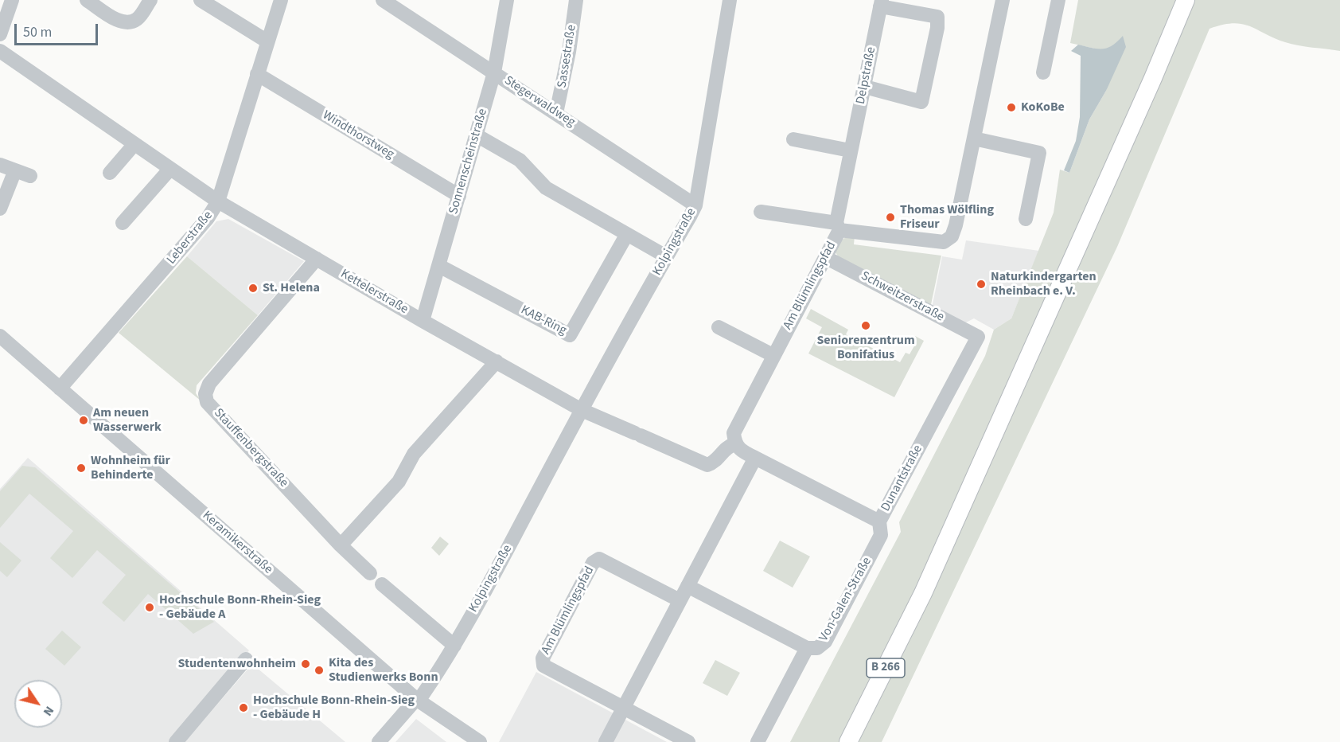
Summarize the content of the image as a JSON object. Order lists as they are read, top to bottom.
{
  "streets": {
    "main road": ["B 266"],
    "street": [
      "Sassestraße",
      "Delpstraße",
      "Stegerwaldweg",
      "Windthorstweg",
      "Sonnenscheinstraße",
      "Leberstraße",
      "Kolpingstraße",
      "Am Blümlingspfad",
      "Kettelerstraße",
      "Schweitzerstraße",
      "KAB-Ring",
      "Stauffenbergstraße",
      "Dunantstraße",
      "Keramikerstraße",
      "Von-Galen-Straße"
    ]
  },
  "crossings": [
    ["Sassestraße", "Stegerwaldweg"],
    ["Delpstraße", "Am Blümlingspfad"],
    ["Stegerwaldweg", "Sonnenscheinstraße"],
    ["Stegerwaldweg", "Kolpingstraße"],
    ["Windthorstweg", "Sonnenscheinstraße"],
    ["Windthorstweg", "Leberstraße"],
    ["Sonnenscheinstraße", "Kettelerstraße"],
    ["Sonnenscheinstraße", "KAB-Ring"],
    ["Leberstraße", "Kettelerstraße"],
    ["Leberstraße", "Keramikerstraße"],
    ["Kolpingstraße", "Kettelerstraße"],
    ["Kolpingstraße", "Keramikerstraße"],
    ["Am Blümlingspfad", "Schweitzerstraße"],
    ["Kettelerstraße", "Stauffenbergstraße"],
    ["Schweitzerstraße", "Dunantstraße"],
    ["Dunantstraße", "Von-Galen-Straße"]
  ],
  "places": [
    "KoKoBe",
    "Thomas Wölfling Friseur",
    "Naturkindergarten Rheinbach e. V.",
    "St. Helena",
    "Seniorenzentrum Bonifatius",
    "Am neuen Wasserwerk",
    "Wohnheim für Behinderte",
    "Hochschule Bonn-Rhein-Sieg - Gebäude A",
    "Studentenwohnheim",
    "Kita des Studienwerks Bonn",
    "Hochschule Bonn-Rhein-Sieg - Gebäude H"
  ],
  "scale_bar": "50 m",
  "north": "bottom right"
}
